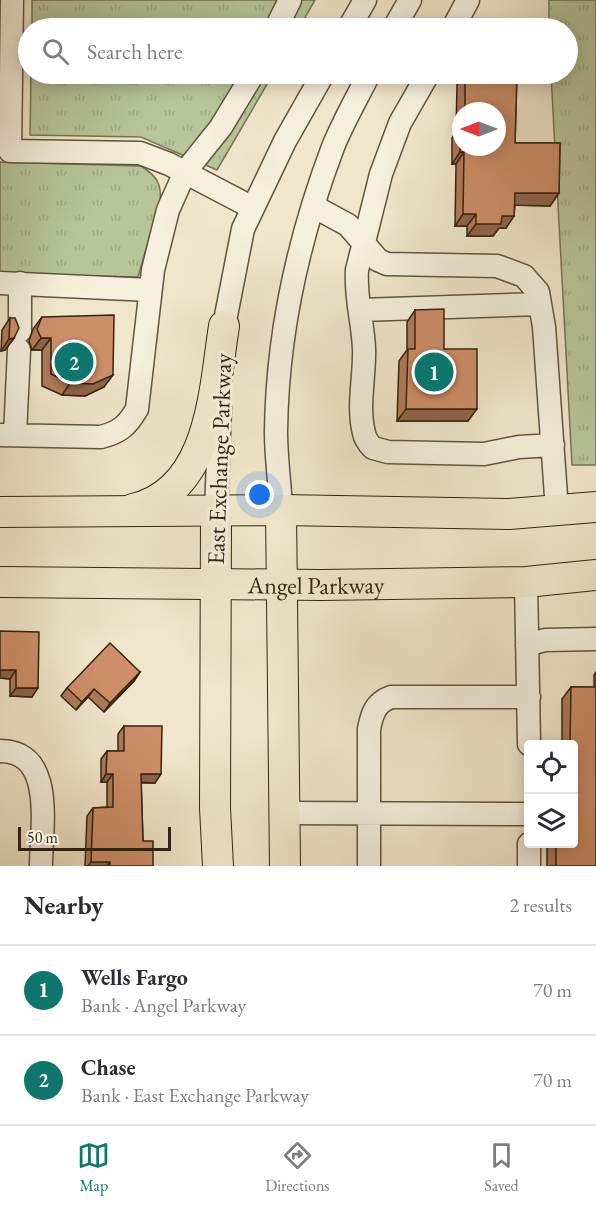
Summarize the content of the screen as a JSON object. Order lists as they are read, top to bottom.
{
  "streets": {
    "main road": ["East Exchange Parkway", "Angel Parkway"]
  },
  "crossings": [
    ["East Exchange Parkway", "Angel Parkway"]
  ],
  "scale_bar": "50 m",
  "north": "left",
  "page": {
    "search": "Search here",
    "pins": ["2", "1"],
    "scale": "50 m",
    "heading": ["Nearby", "2 results"],
    "list": [
      {
        "mark": "1",
        "name": "Wells Fargo",
        "note": "Bank · Angel Parkway",
        "value": "70 m"
      },
      {
        "mark": "2",
        "name": "Chase",
        "note": "Bank · East Exchange Parkway",
        "value": "70 m"
      }
    ],
    "nav": ["Map", "Directions", "Saved"]
  }
}
